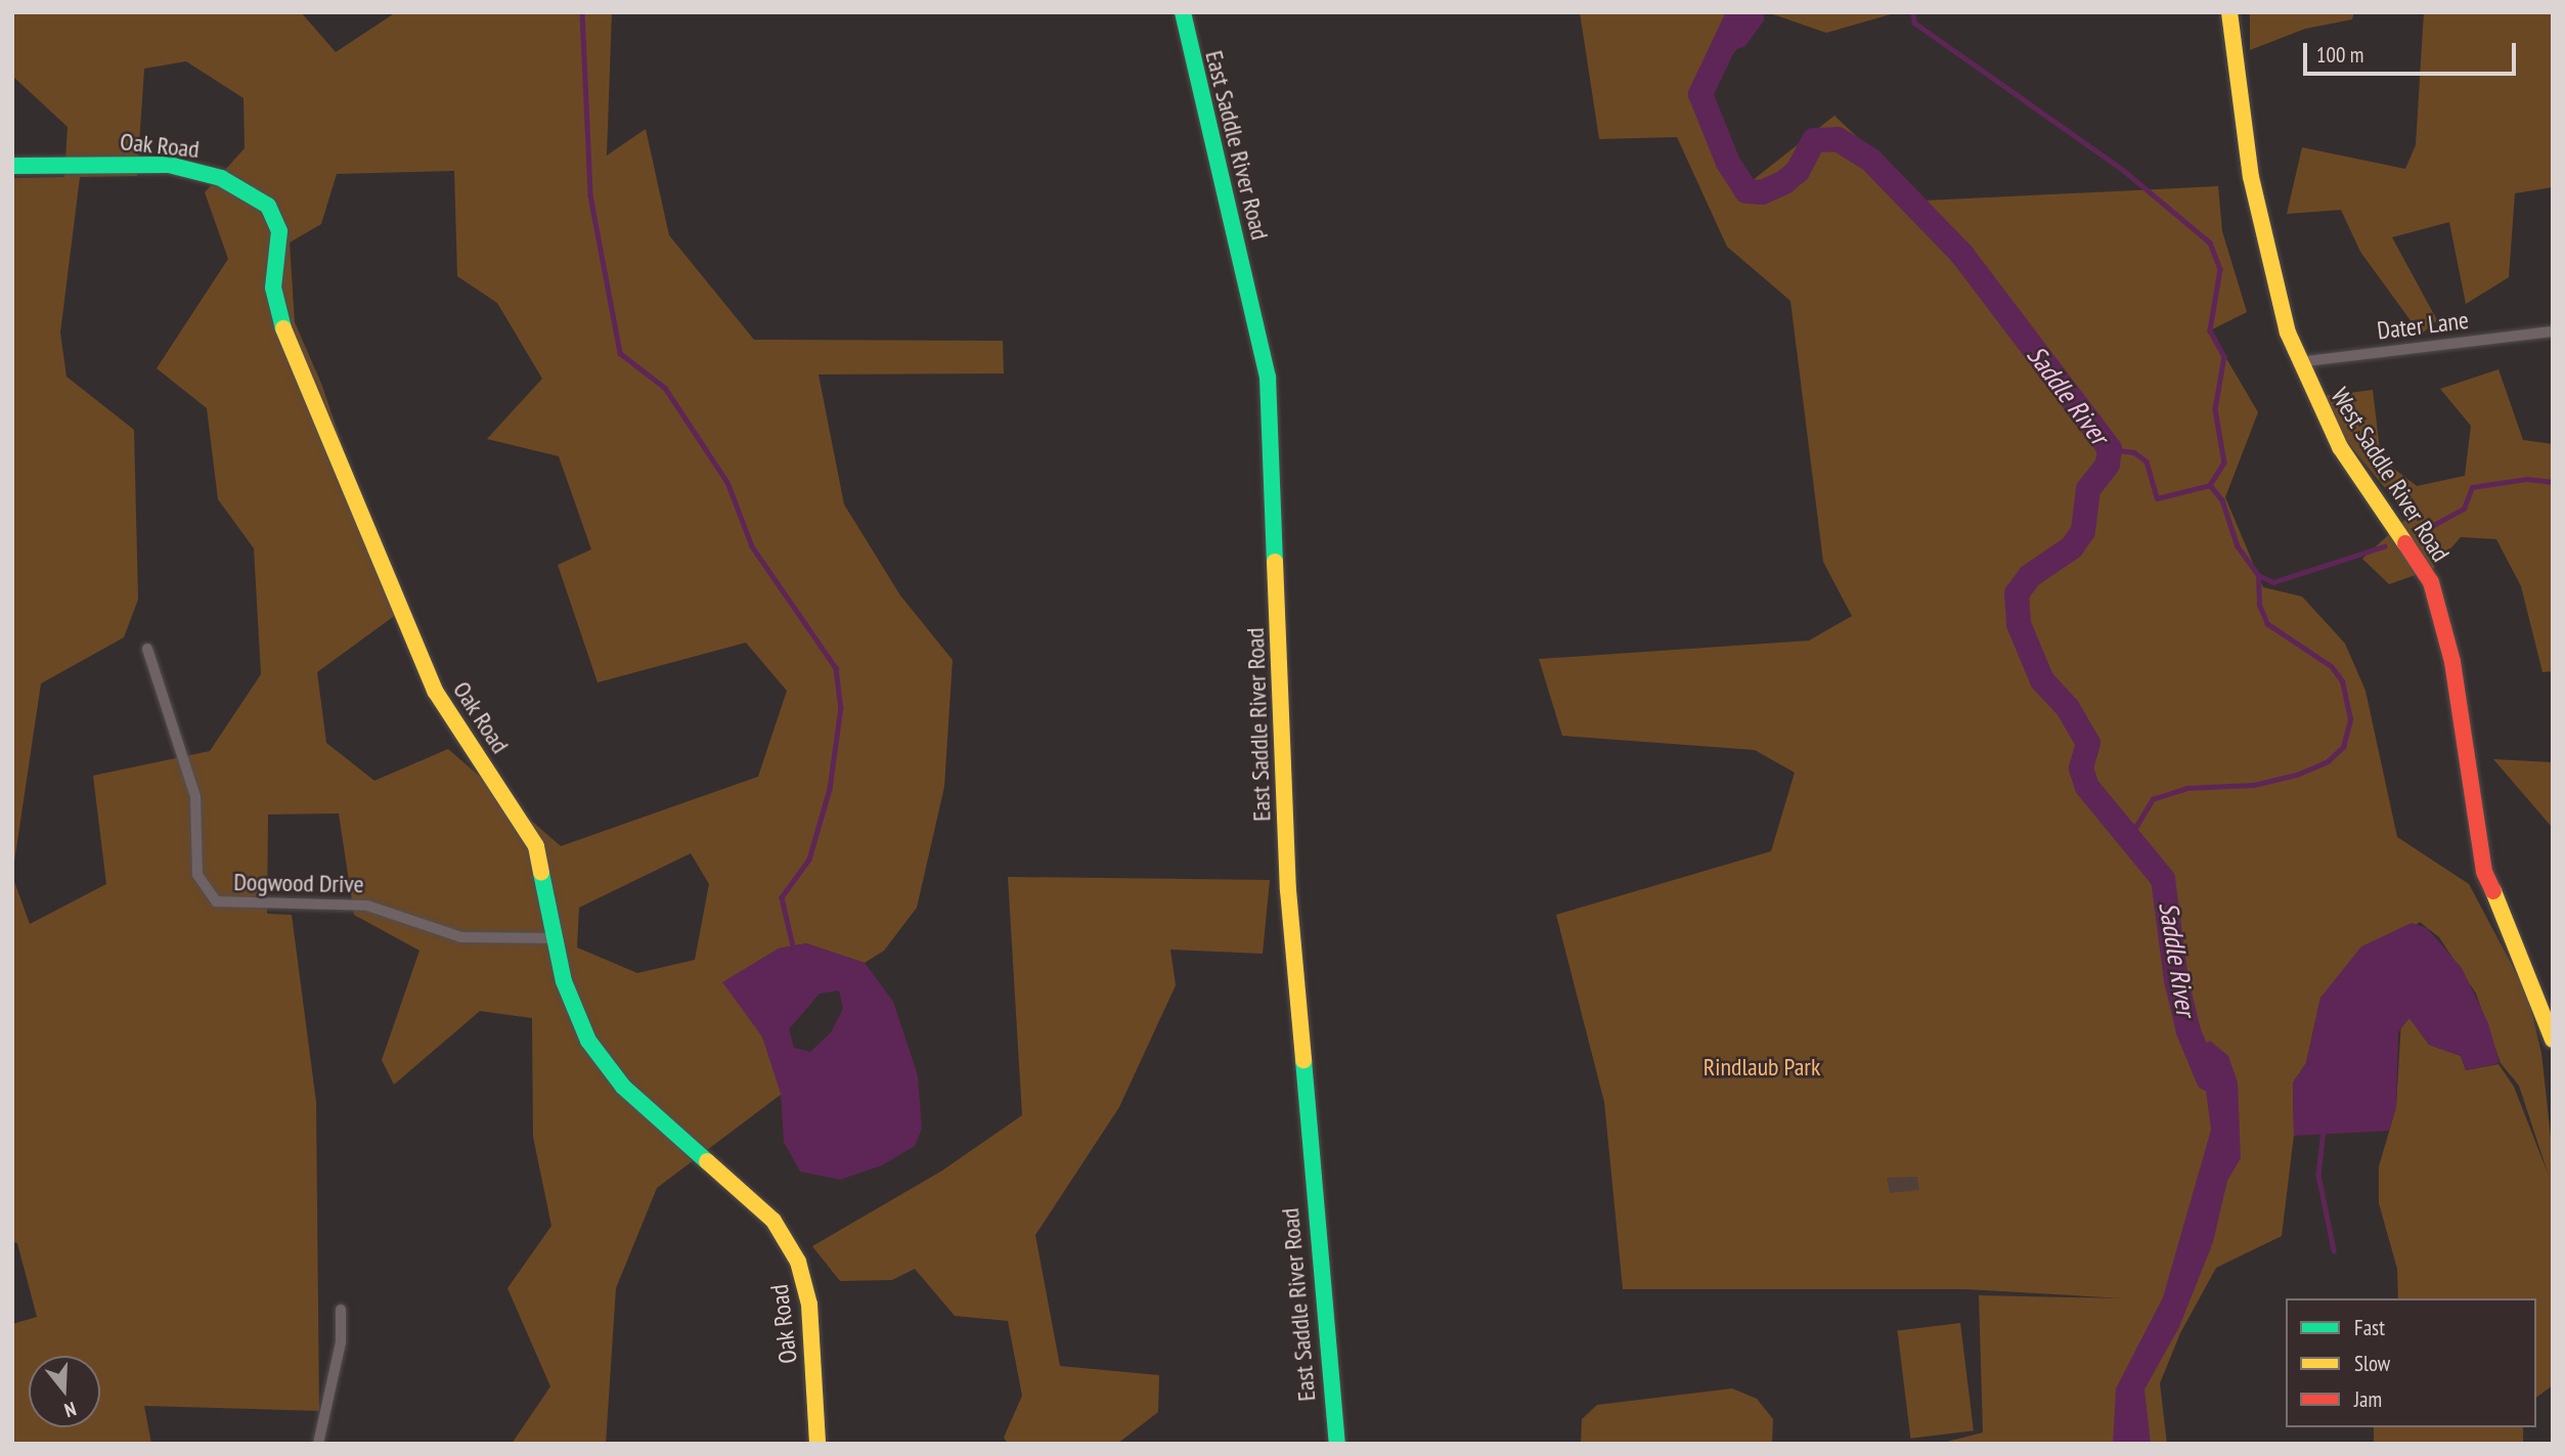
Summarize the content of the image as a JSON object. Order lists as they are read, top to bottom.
{
  "streets": {
    "street": [
      "Oak Road",
      "East Saddle River Road",
      "Dater Lane",
      "West Saddle River Road",
      "Dogwood Drive"
    ]
  },
  "crossings": [
    ["Oak Road", "Dogwood Drive"],
    ["Dater Lane", "West Saddle River Road"]
  ],
  "water": ["Saddle River"],
  "parks": ["Rindlaub Park"],
  "legend": ["Fast", "Slow", "Jam"],
  "scale_bar": "100 m",
  "north": "bottom"
}
